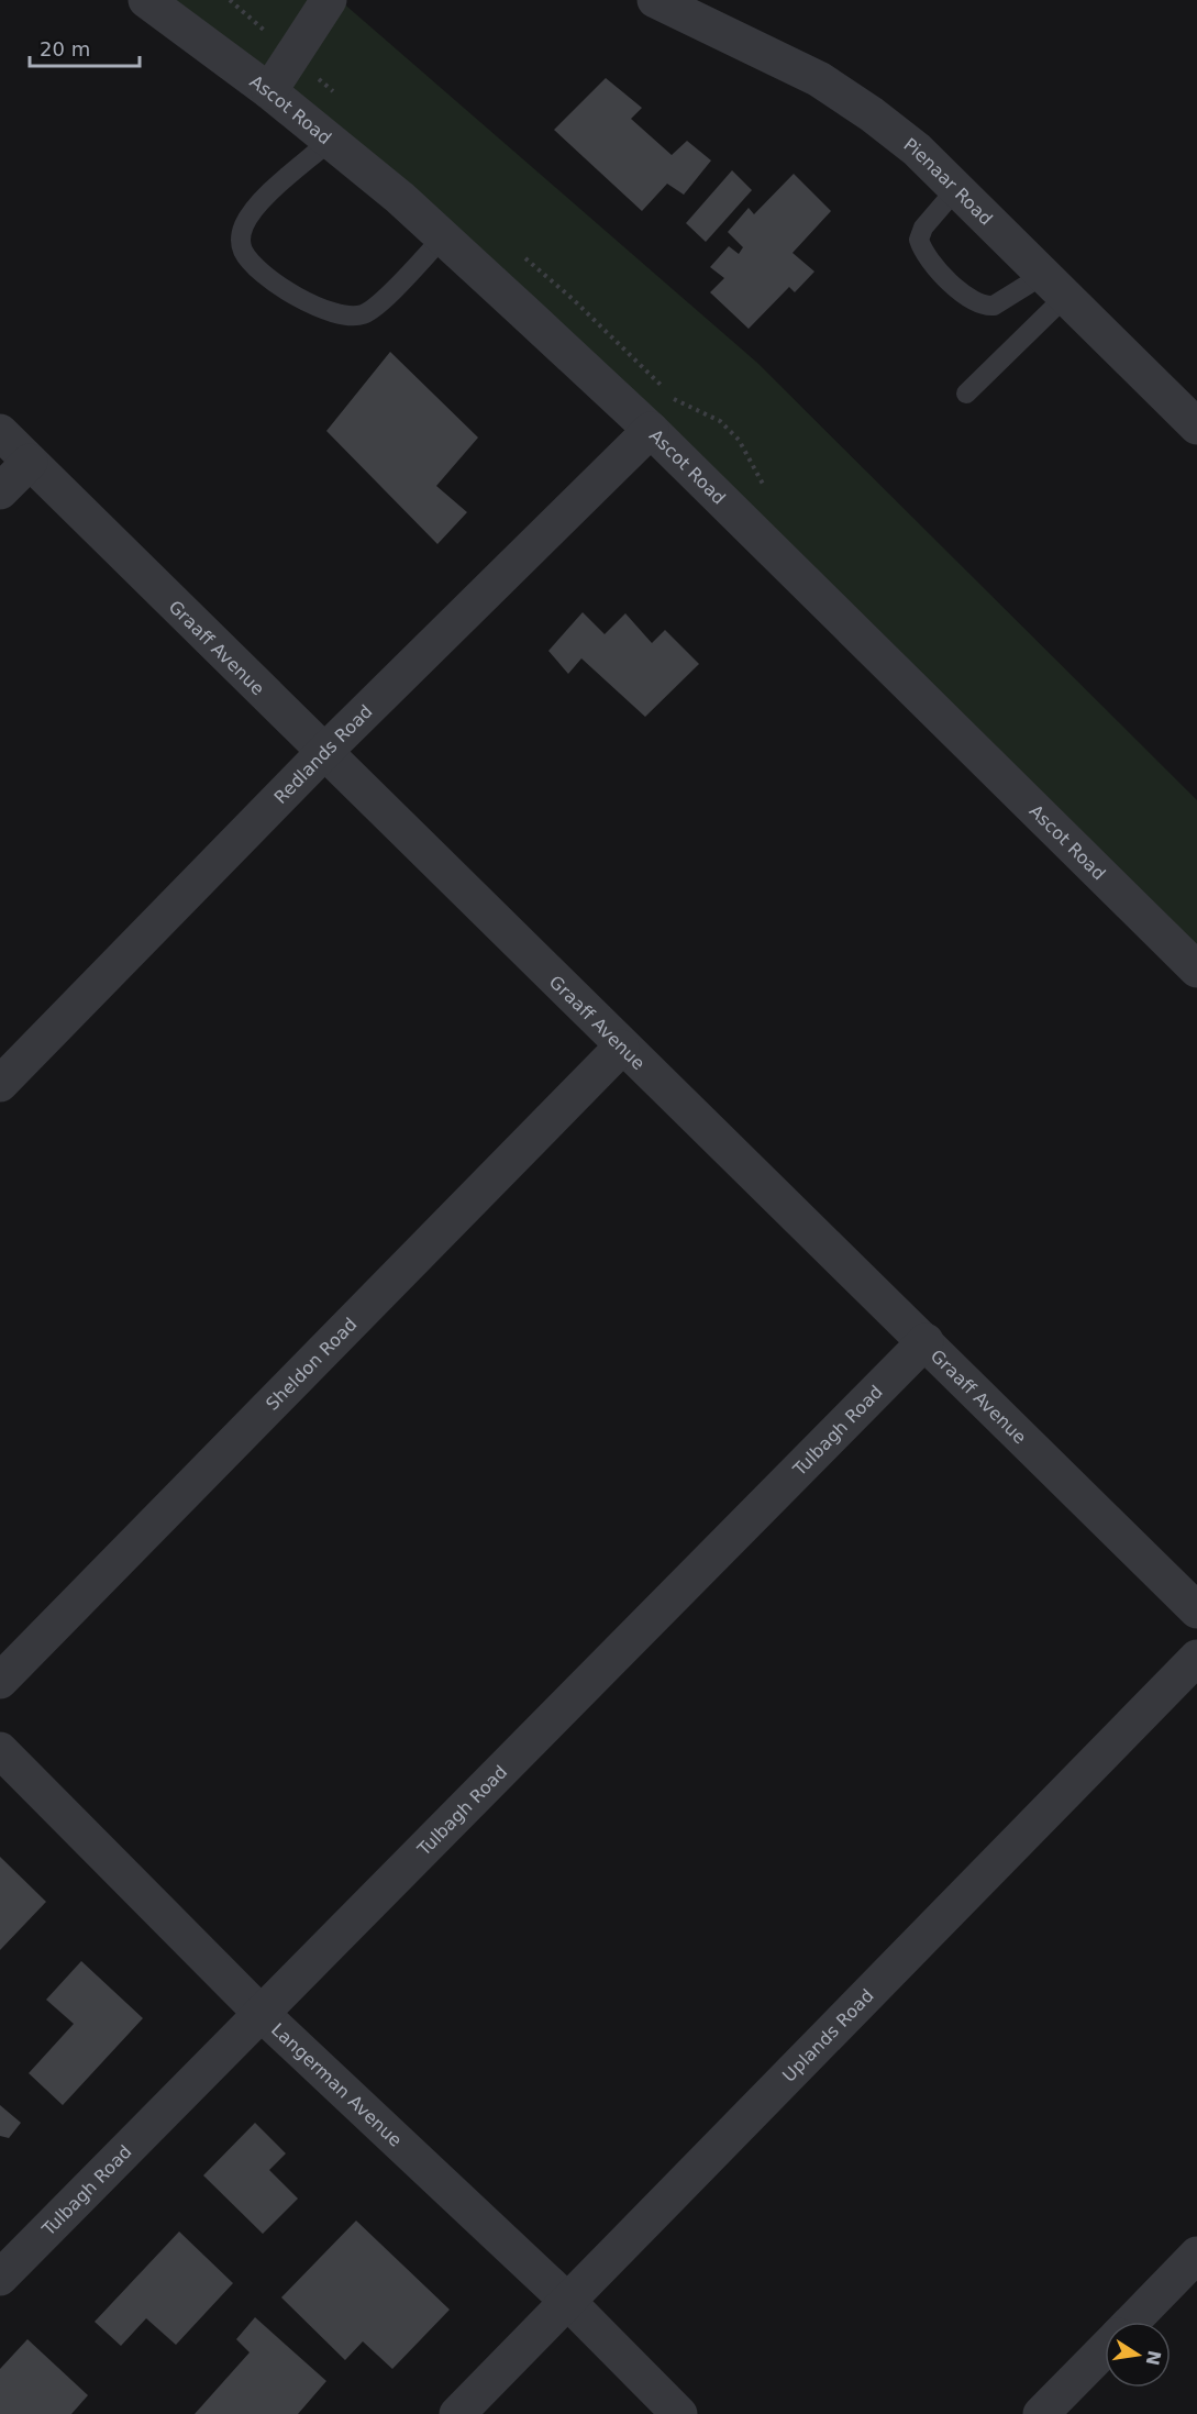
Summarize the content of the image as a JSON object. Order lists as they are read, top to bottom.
{
  "streets": {
    "street": [
      "Ascot Road",
      "Pienaar Road",
      "Graaff Avenue",
      "Redlands Road",
      "Sheldon Road",
      "Tulbagh Road",
      "Uplands Road",
      "Langerman Avenue"
    ]
  },
  "crossings": [
    ["Ascot Road", "Redlands Road"],
    ["Graaff Avenue", "Redlands Road"],
    ["Graaff Avenue", "Sheldon Road"],
    ["Graaff Avenue", "Tulbagh Road"],
    ["Tulbagh Road", "Langerman Avenue"],
    ["Uplands Road", "Langerman Avenue"]
  ],
  "scale_bar": "20 m",
  "north": "right"
}
